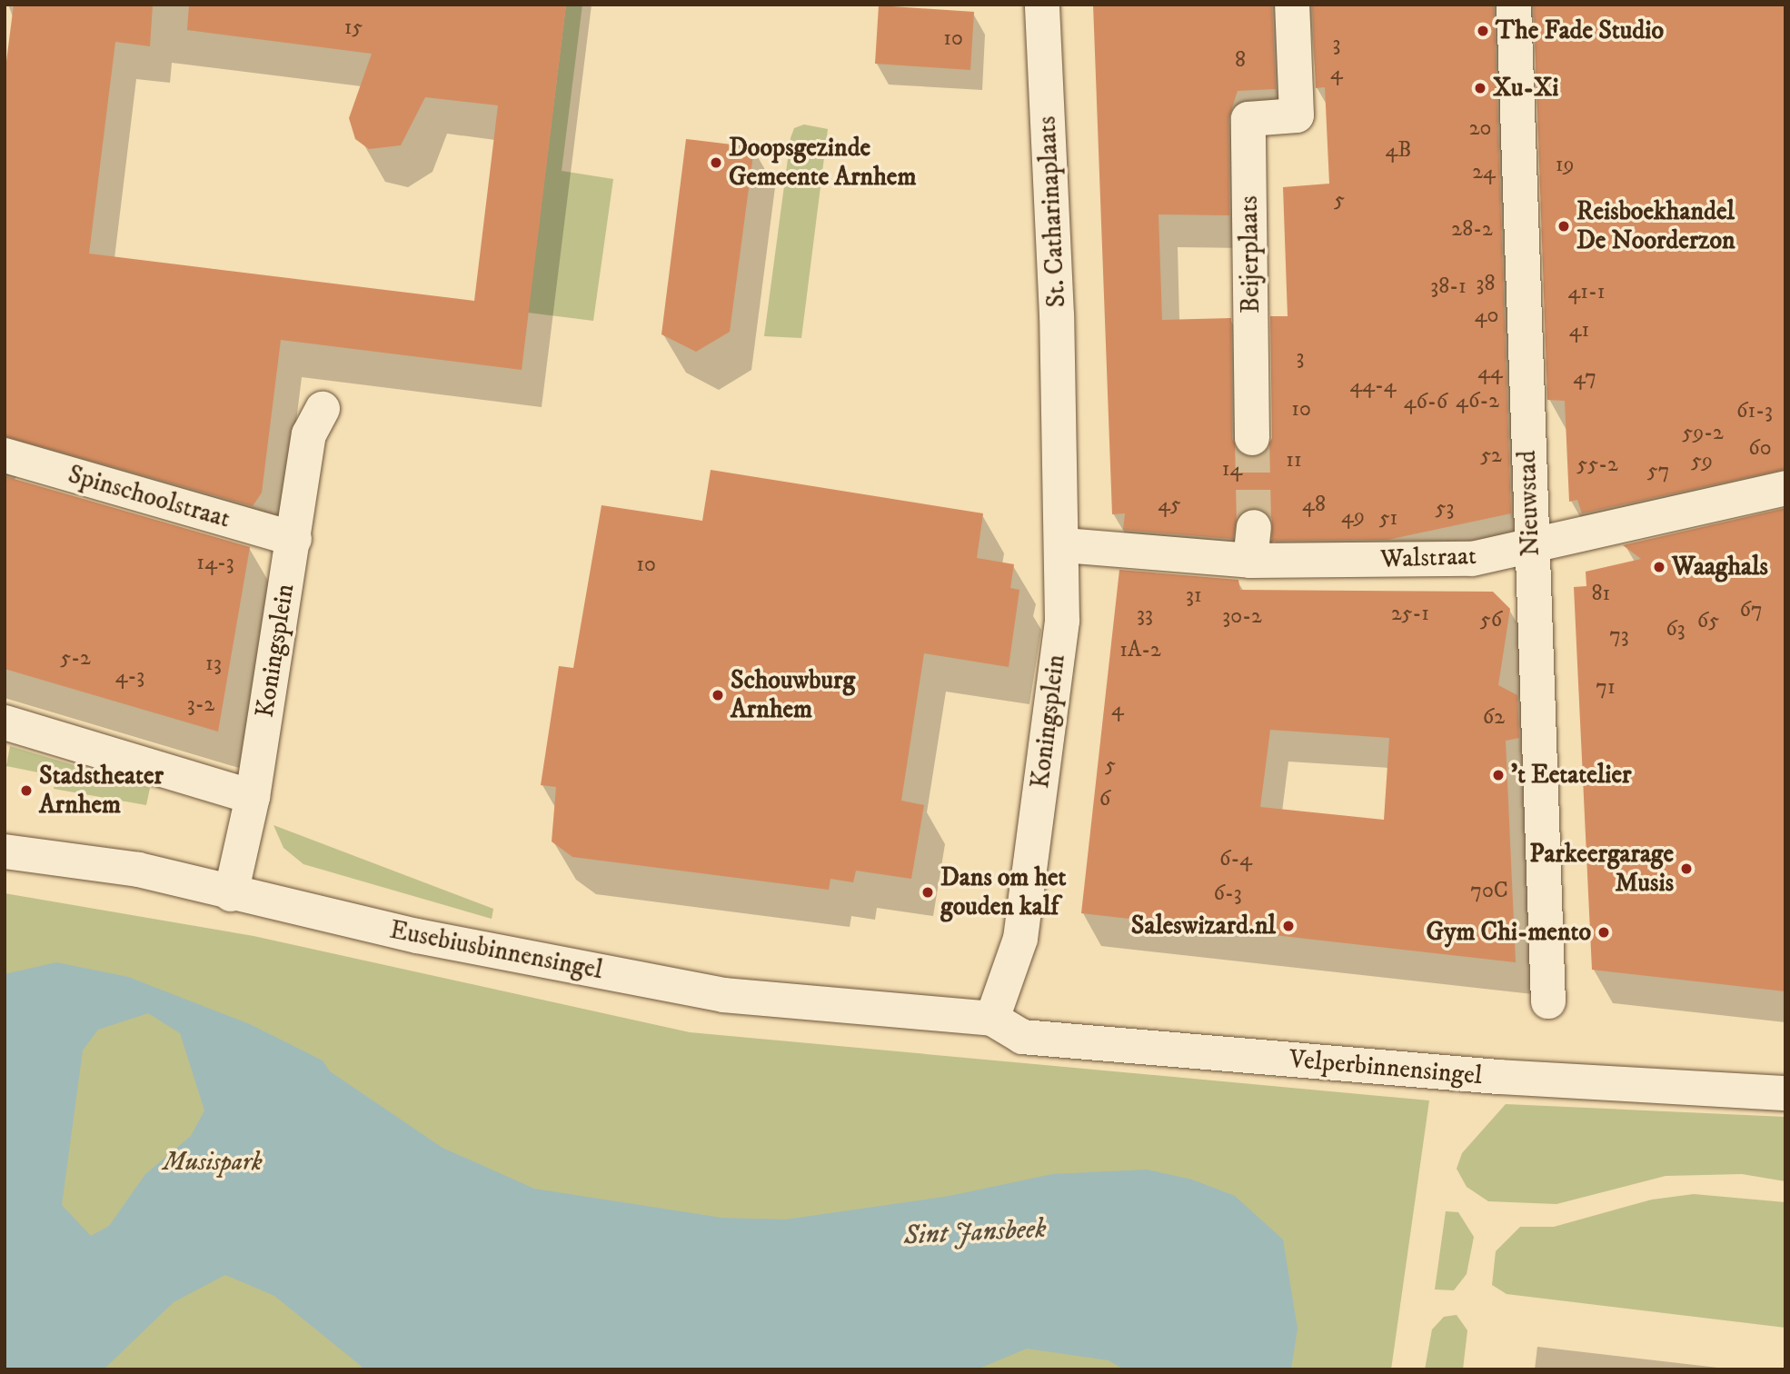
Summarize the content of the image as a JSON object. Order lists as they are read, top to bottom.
{
  "streets": {
    "street": [
      "St. Catharinaplaats",
      "Beijerplaats",
      "Spinschoolstraat",
      "Nieuwstad",
      "Walstraat",
      "Koningsplein",
      "Eusebiusbinnensingel",
      "Velperbinnensingel"
    ]
  },
  "crossings": [
    ["St. Catharinaplaats", "Koningsplein"],
    ["Spinschoolstraat", "Koningsplein"],
    ["Nieuwstad", "Walstraat"],
    ["Walstraat", "Koningsplein"],
    ["Koningsplein", "Eusebiusbinnensingel"],
    ["Koningsplein", "Velperbinnensingel"],
    ["Eusebiusbinnensingel", "Velperbinnensingel"]
  ],
  "water": ["Sint Jansbeek"],
  "parks": ["Musispark"],
  "places": [
    "The Fade Studio",
    "Xu-Xi",
    "Doopsgezinde Gemeente Arnhem",
    "Reisboekhandel De Noorderzon",
    "Waaghals",
    "Schouwburg Arnhem",
    "'t Eetatelier",
    "Stadstheater Arnhem",
    "Parkeergarage Musis",
    "Dans om het gouden kalf",
    "Saleswizard.nl",
    "Gym Chi-mento"
  ],
  "house_numbers": [
    "15",
    "10",
    "3",
    "8",
    "4",
    "20",
    "4B",
    "19",
    "24",
    "5",
    "28-2",
    "38",
    "38-1",
    "41-1",
    "40",
    "41",
    "3",
    "44",
    "47",
    "44-4",
    "46-2",
    "46-6",
    "10",
    "61-3",
    "59-2",
    "60",
    "52",
    "11",
    "59",
    "55-2",
    "14",
    "57",
    "45",
    "48",
    "53",
    "49",
    "51",
    "14-3",
    "10",
    "81",
    "31",
    "67",
    "25-1",
    "33",
    "30-2",
    "56",
    "65",
    "63",
    "73",
    "1A-2",
    "5-2",
    "13",
    "4-3",
    "71",
    "3-2",
    "4",
    "62",
    "5",
    "6",
    "6-4",
    "70C",
    "6-3"
  ]
}
